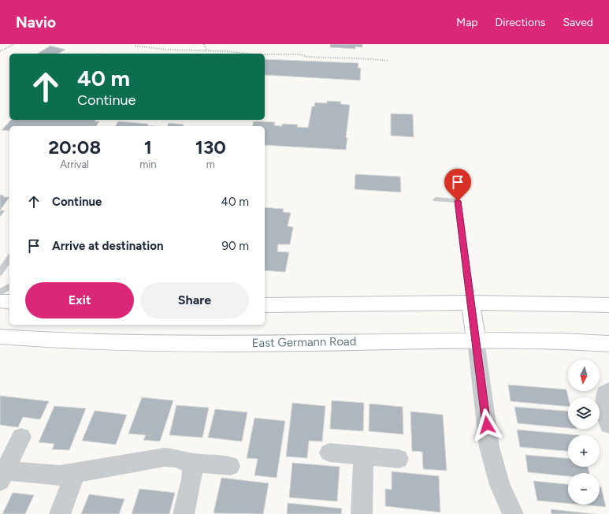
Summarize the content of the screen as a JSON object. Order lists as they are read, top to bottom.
{
  "streets": {
    "main road": ["East Germann Road"]
  },
  "north": "bottom",
  "page": {
    "header": "Navio",
    "nav": ["Map", "Directions", "Saved"],
    "turn": ["40 m", "Continue"],
    "eta": [
      "20:08",
      "Arrival",
      "1",
      "min",
      "130",
      "m"
    ],
    "list": [
      {
        "name": "Continue",
        "value": "40 m"
      },
      {
        "name": "Arrive at destination",
        "value": "90 m"
      }
    ],
    "buttons": ["Exit", "Share"],
    "map_buttons": ["+", "−"]
  }
}
